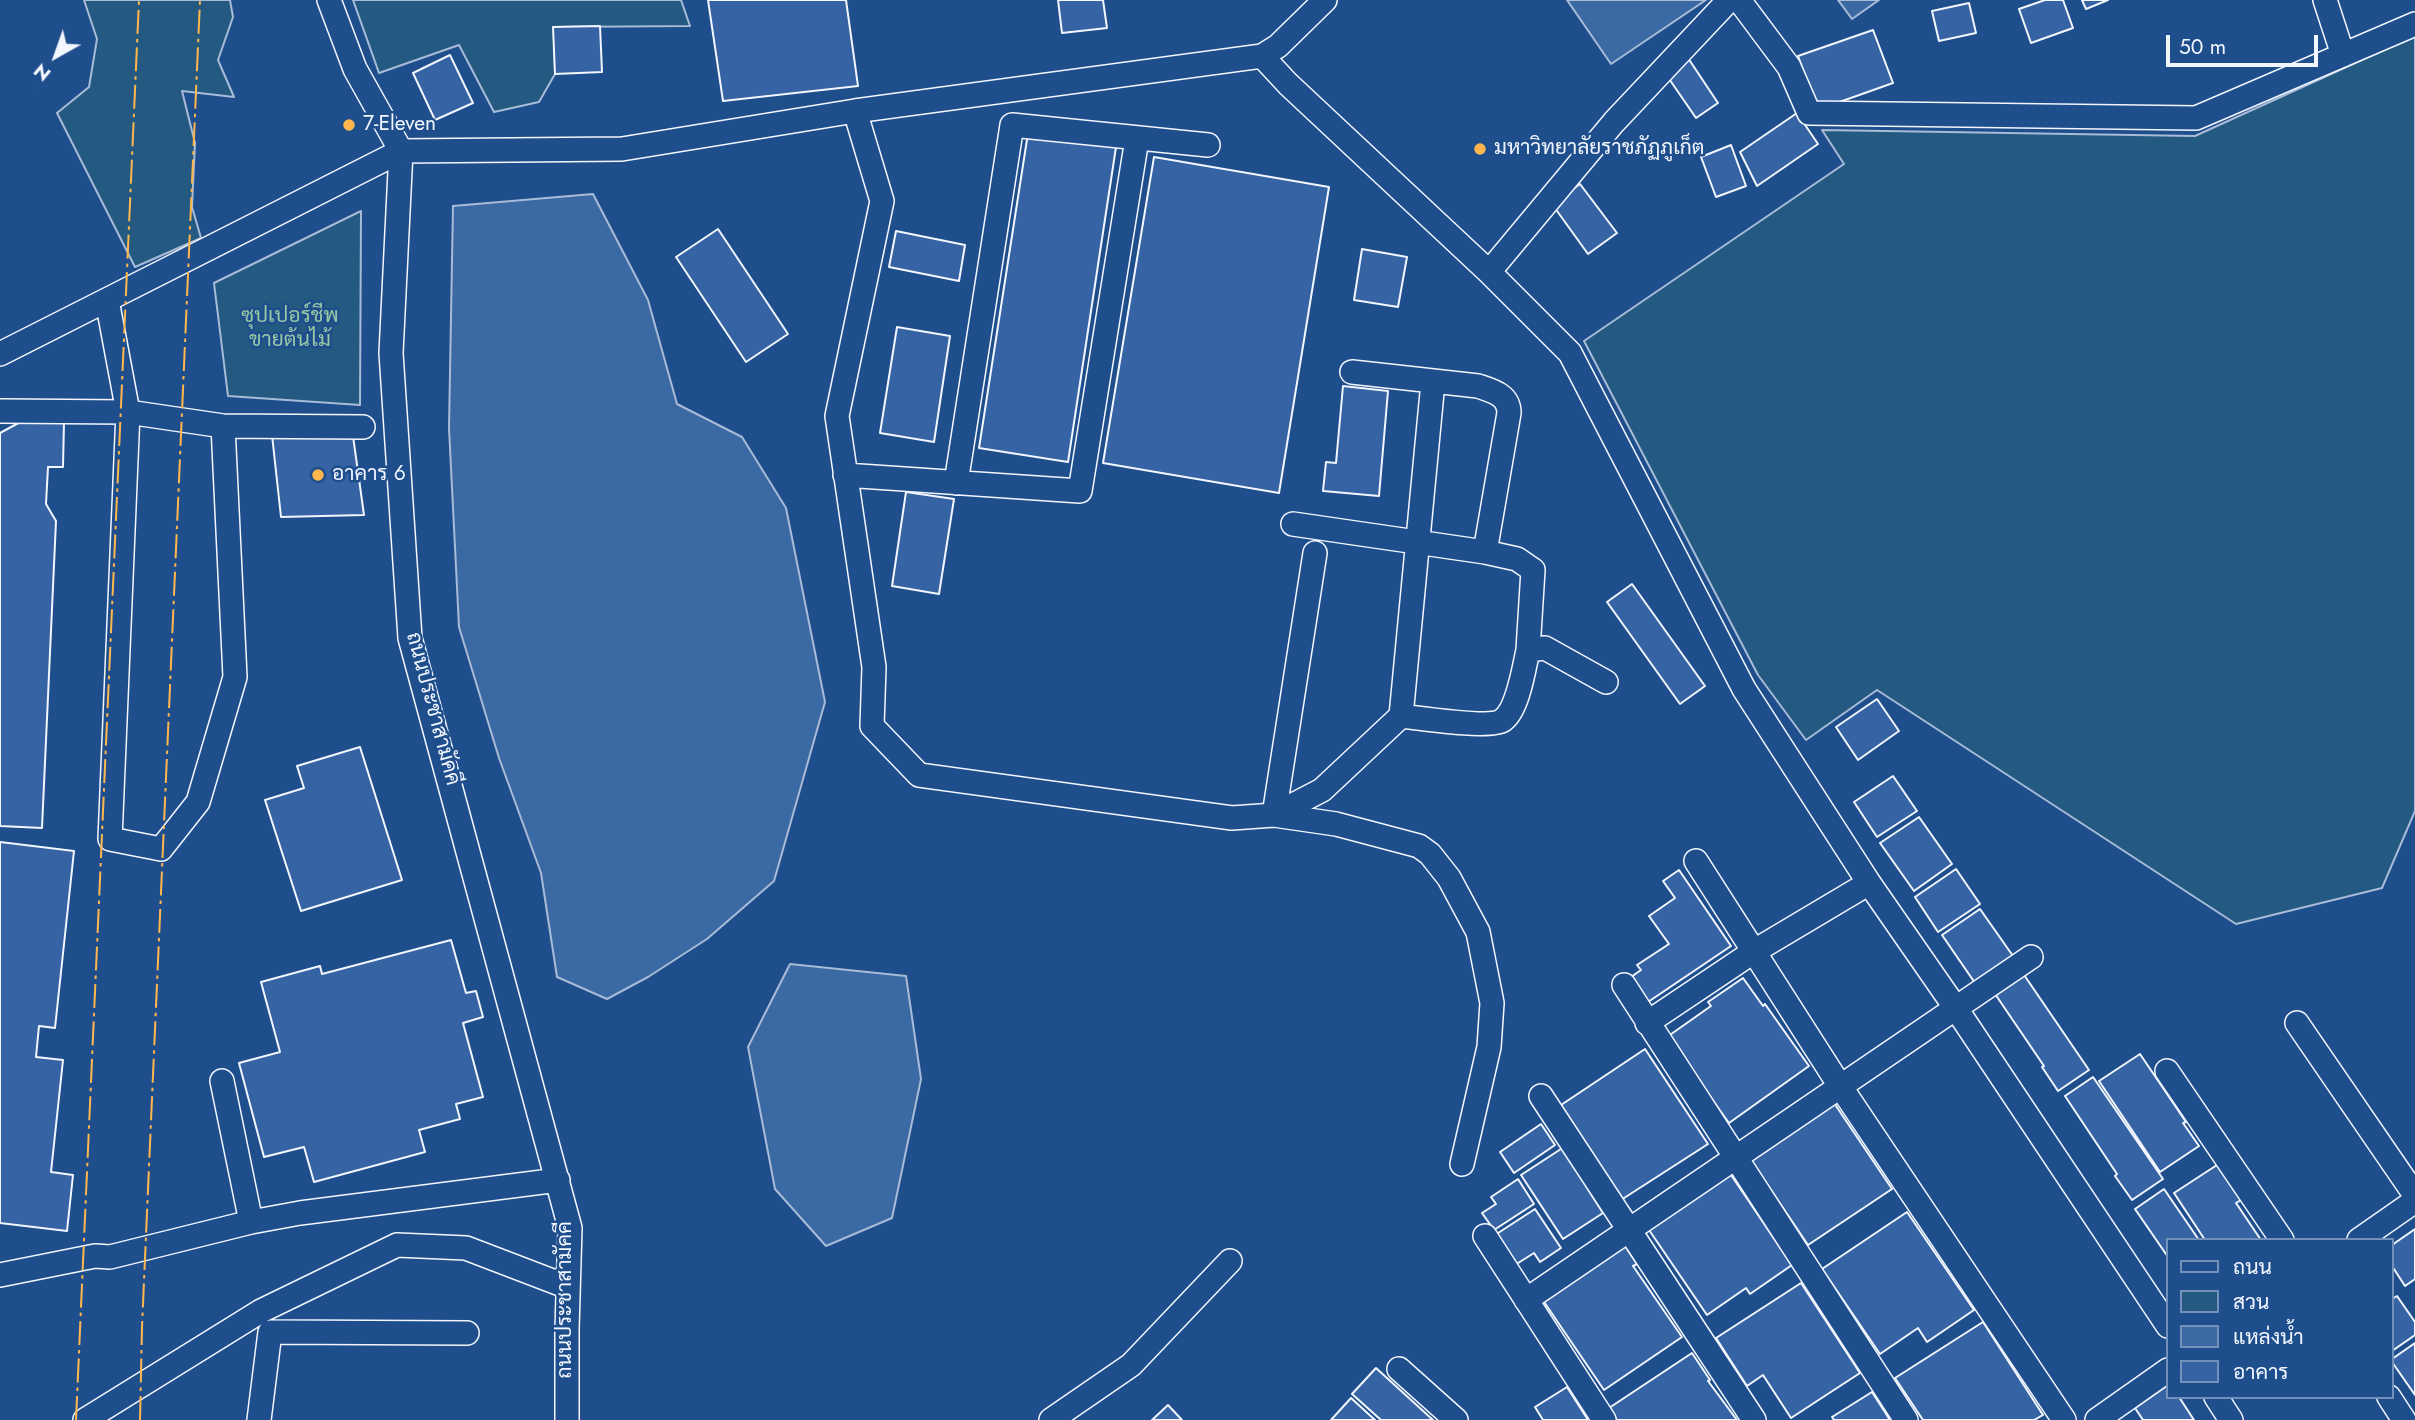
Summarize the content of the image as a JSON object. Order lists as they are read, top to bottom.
{
  "streets": {
    "street": ["ถนนประชาสามัคคี"]
  },
  "parks": ["ซุปเปอร์ชีพ ขายต้นไม้"],
  "places": ["7-Eleven", "มหาวิทยาลัยราชภัฏภูเก็ต", "อาคาร 6"],
  "legend": [
    "ถนน",
    "สวน",
    "แหล่งน้ำ",
    "อาคาร"
  ],
  "scale_bar": "50 m",
  "north": "bottom left"
}
